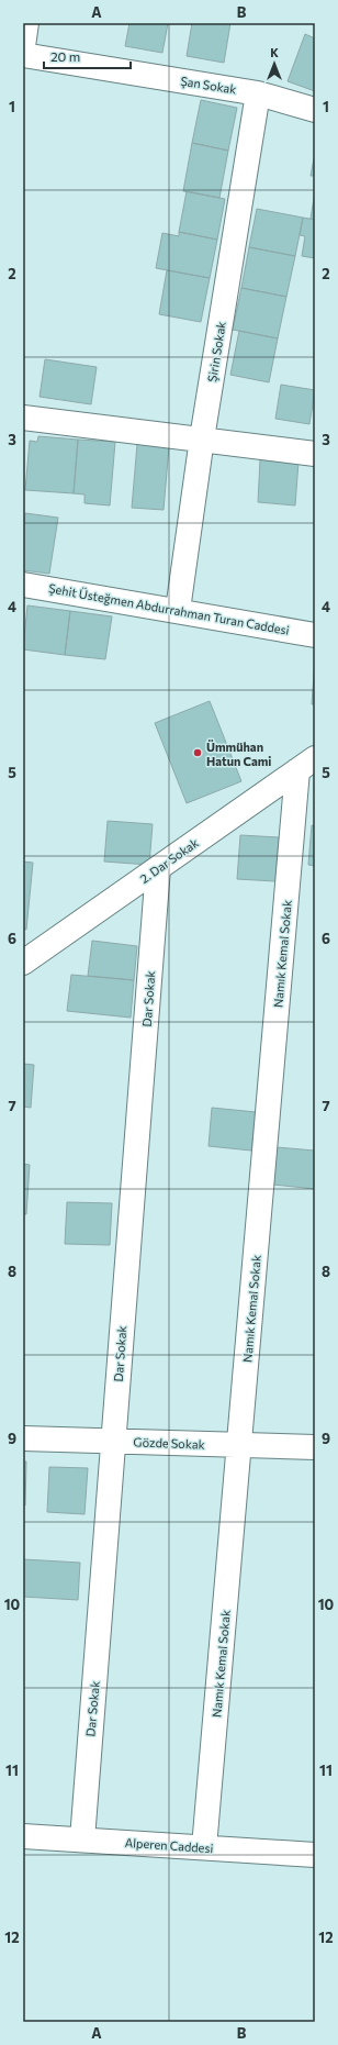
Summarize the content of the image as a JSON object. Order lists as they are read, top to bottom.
{
  "streets": {
    "street": [
      "Şan Sokak",
      "Şirin Sokak",
      "Şehit Üsteğmen Abdurrahman Turan Caddesi",
      "2. Dar Sokak",
      "Namık Kemal Sokak",
      "Dar Sokak",
      "Gözde Sokak",
      "Alperen Caddesi"
    ]
  },
  "crossings": [
    ["Şan Sokak", "Şirin Sokak"],
    ["Şirin Sokak", "Şehit Üsteğmen Abdurrahman Turan Caddesi"],
    ["2. Dar Sokak", "Namık Kemal Sokak"],
    ["2. Dar Sokak", "Dar Sokak"],
    ["Namık Kemal Sokak", "Gözde Sokak"],
    ["Namık Kemal Sokak", "Alperen Caddesi"],
    ["Dar Sokak", "Gözde Sokak"],
    ["Dar Sokak", "Alperen Caddesi"]
  ],
  "places": ["Ümmühan Hatun Cami"],
  "scale_bar": "20 m",
  "north": "top",
  "grid": {
    "columns": ["A", "B"],
    "rows": [
      "1",
      "2",
      "3",
      "4",
      "5",
      "6",
      "7",
      "8",
      "9",
      "10",
      "11",
      "12"
    ]
  }
}
